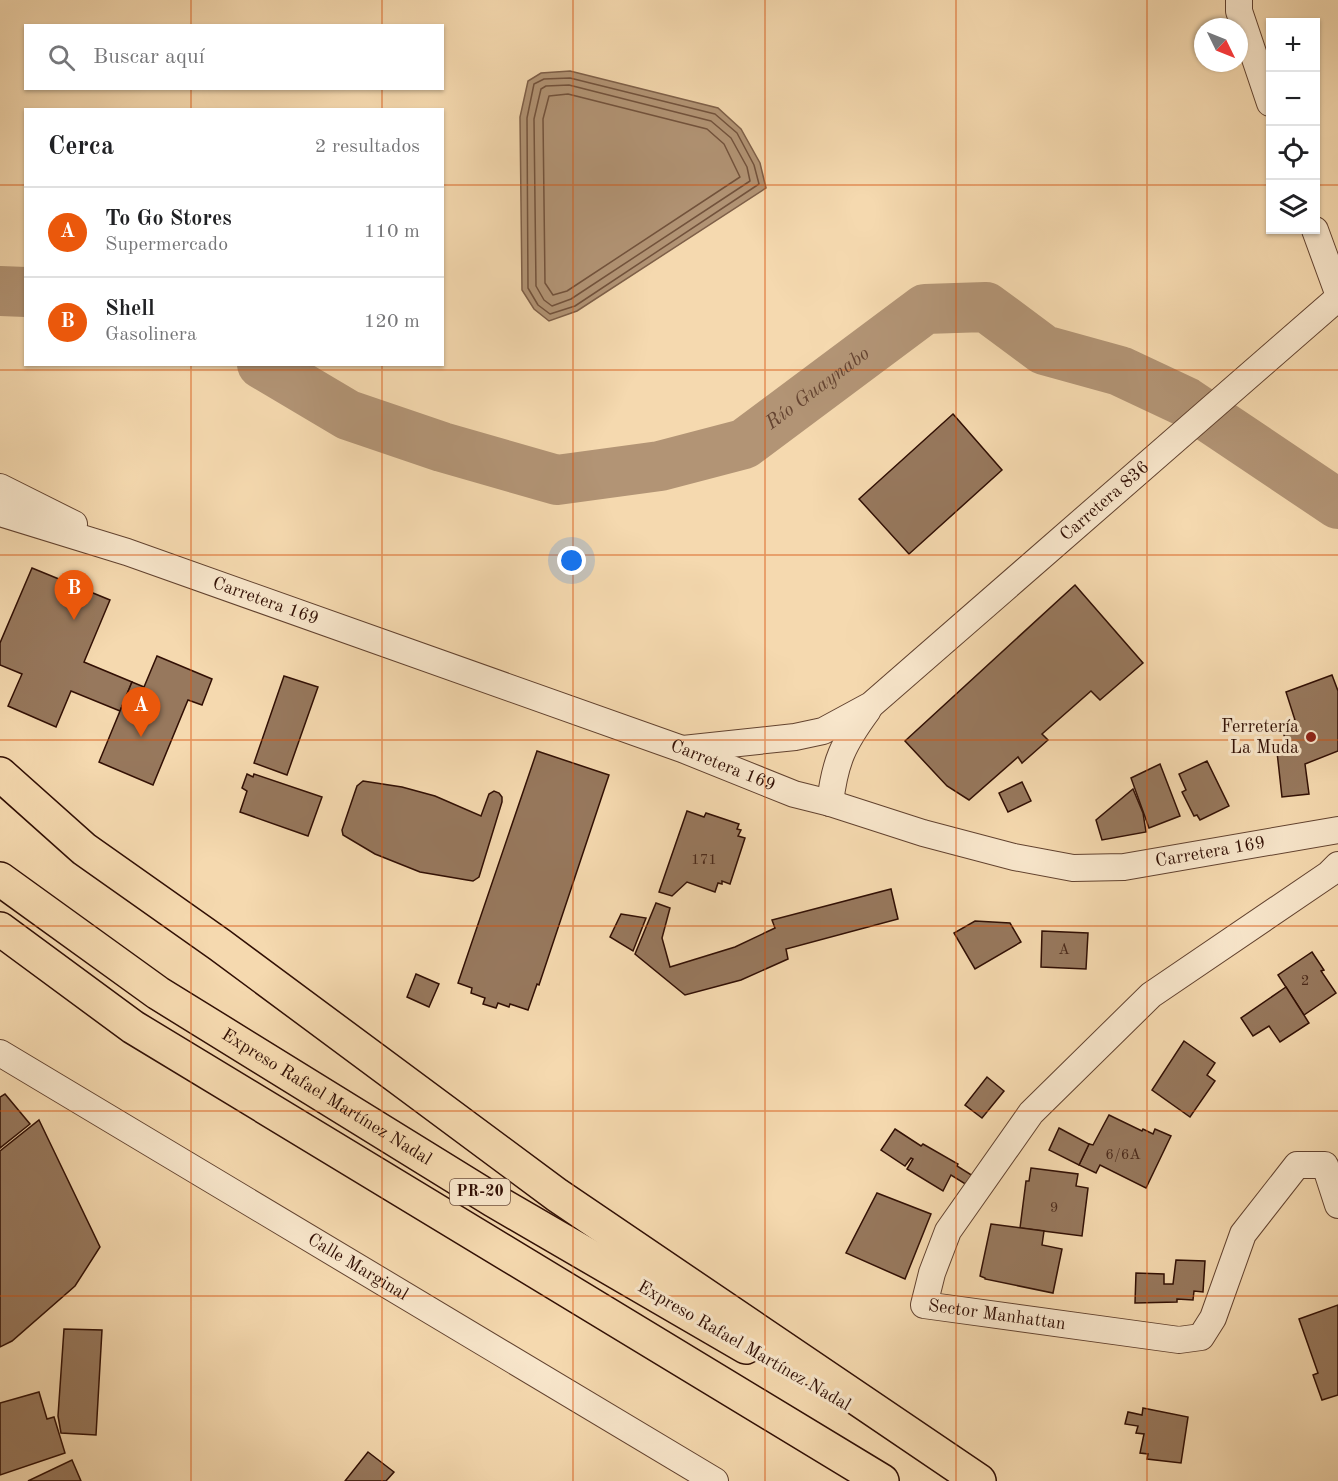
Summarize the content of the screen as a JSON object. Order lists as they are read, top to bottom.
{
  "streets": {
    "highway": ["Expreso Rafael Martínez Nadal", "PR-20"],
    "street": [
      "Carretera 836",
      "Carretera 169",
      "Calle Marginal",
      "Sector Manhattan"
    ]
  },
  "crossings": [
    ["Carretera 836", "Carretera 169"]
  ],
  "water": ["Río Guaynabo"],
  "places": ["Ferretería La Muda"],
  "house_numbers": [
    "171",
    "A",
    "2",
    "6/6A",
    "9"
  ],
  "north": "bottom right",
  "page": {
    "map_buttons": ["+", "−"],
    "search": "Buscar aquí",
    "heading": ["Cerca", "2 resultados"],
    "list": [
      {
        "mark": "A",
        "name": "To Go Stores",
        "note": "Supermercado",
        "value": "110 m"
      },
      {
        "mark": "B",
        "name": "Shell",
        "note": "Gasolinera",
        "value": "120 m"
      }
    ],
    "pins": ["B", "A"]
  }
}
